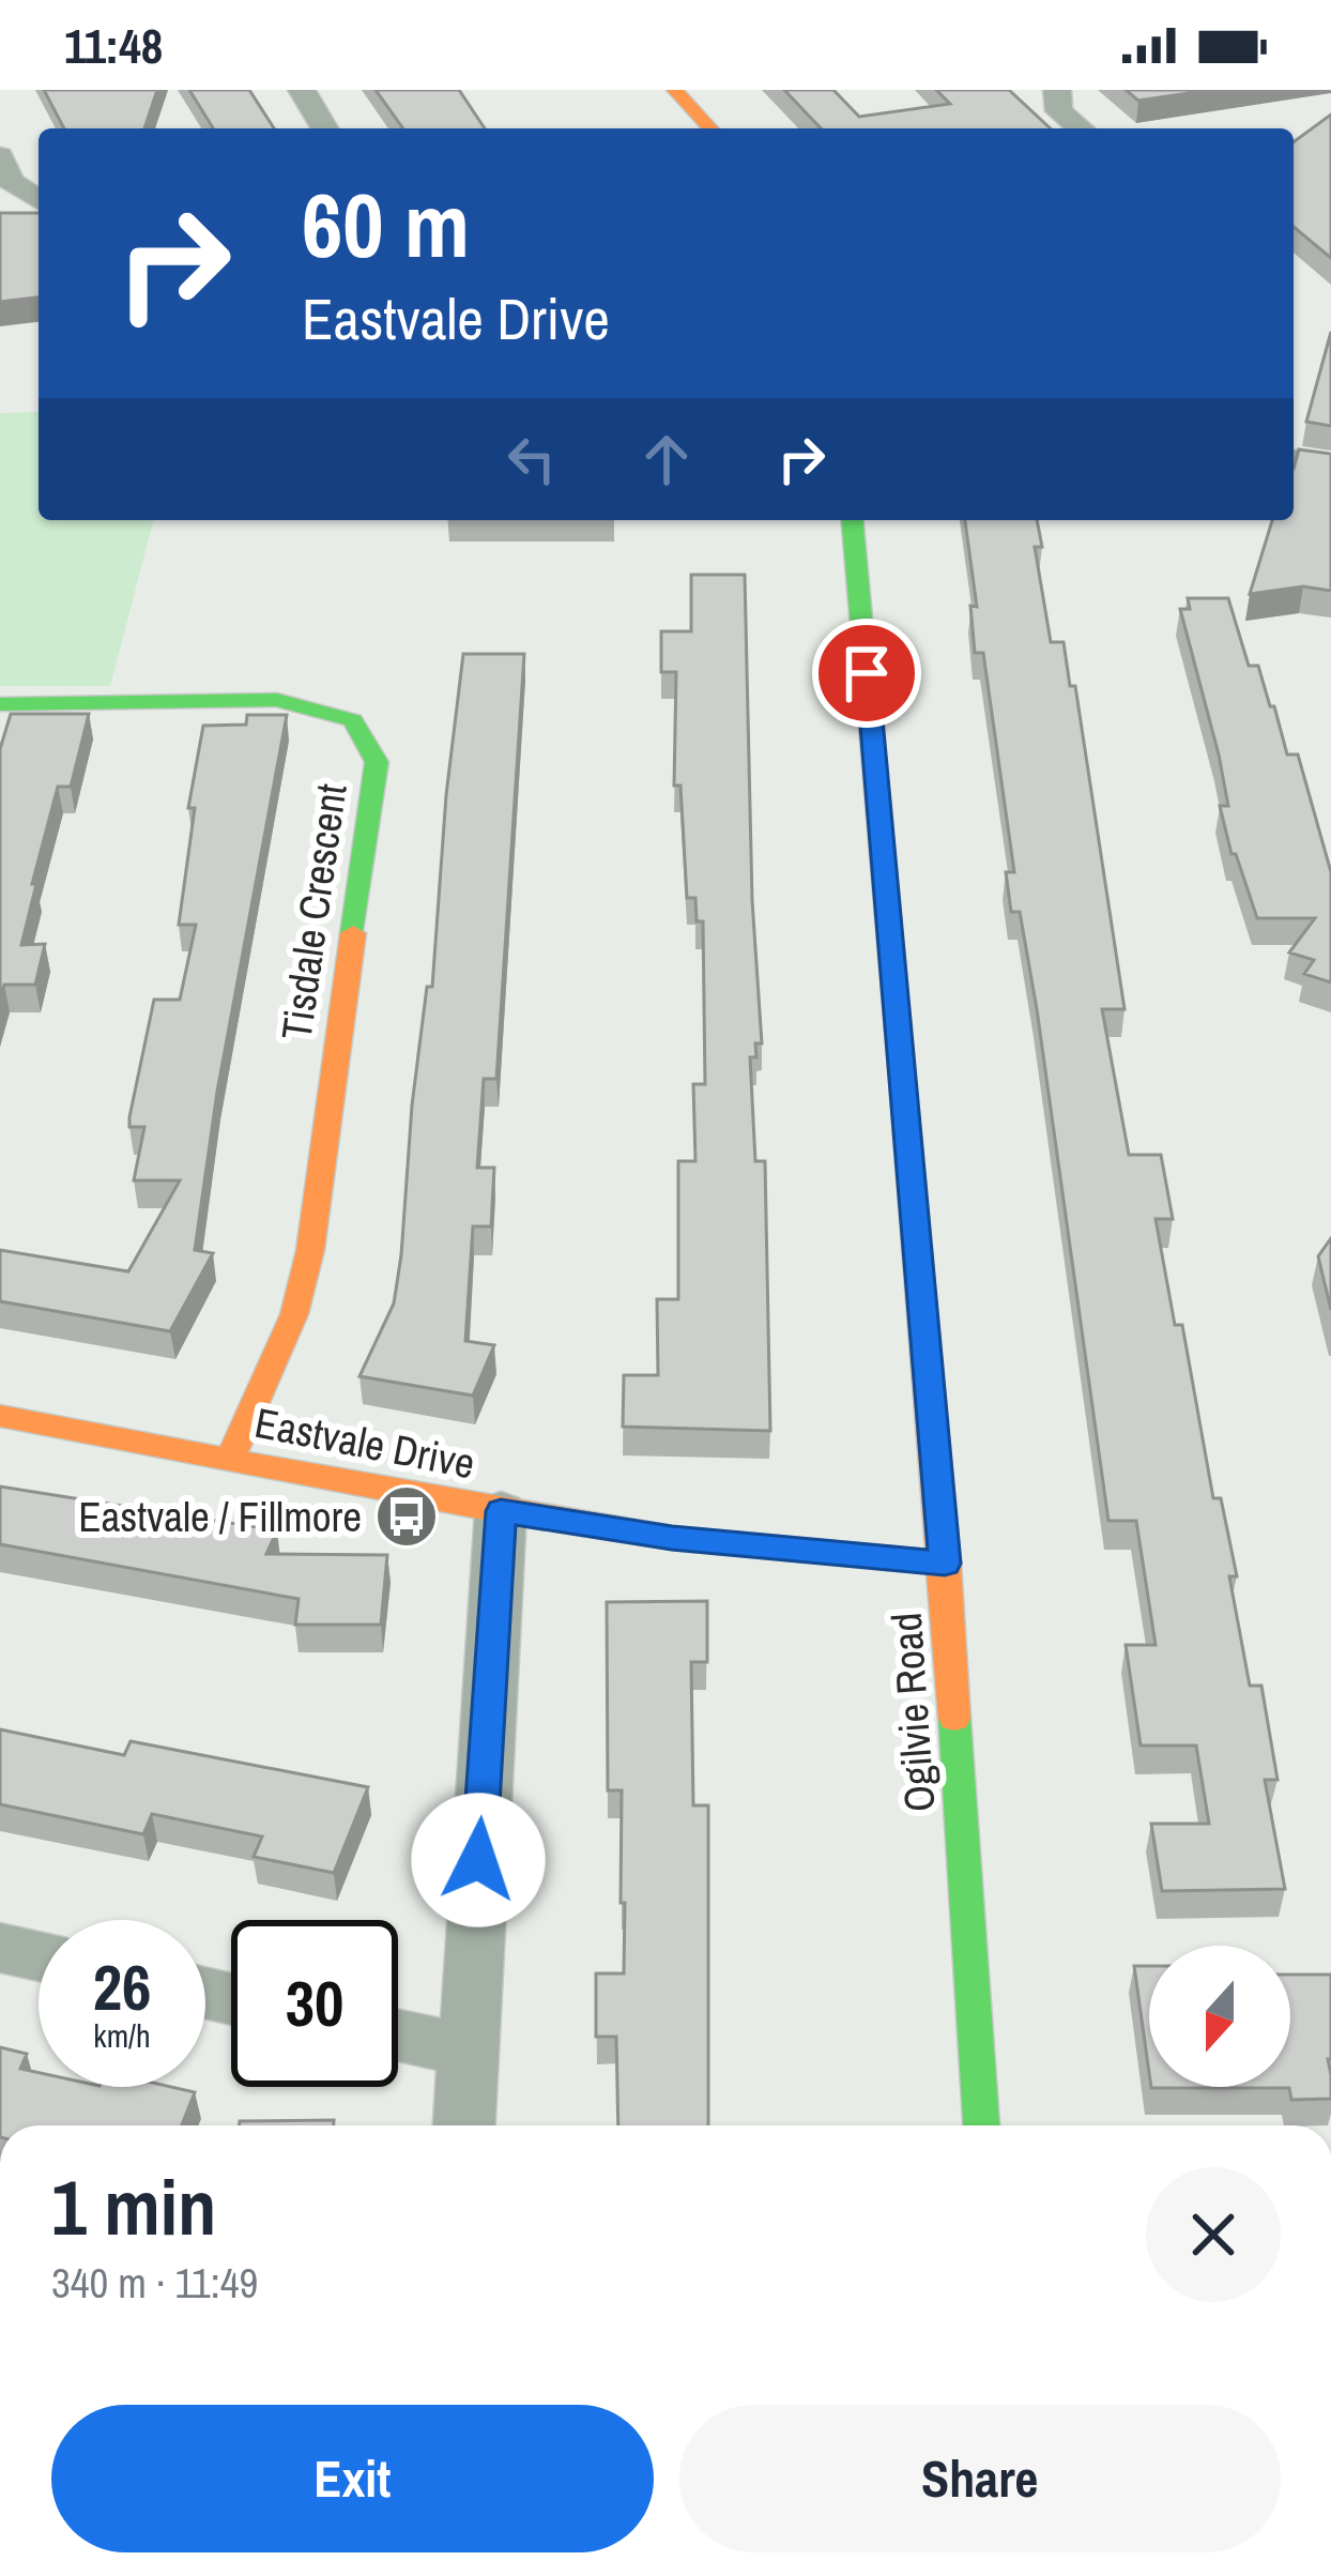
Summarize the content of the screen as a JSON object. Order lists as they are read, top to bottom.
{
  "streets": {
    "street": ["Tisdale Crescent", "Eastvale Drive", "Ogilvie Road"]
  },
  "crossings": [
    ["Tisdale Crescent", "Eastvale Drive"],
    ["Eastvale Drive", "Ogilvie Road"]
  ],
  "places": {
    "bus stop": ["Eastvale / Fillmore"]
  },
  "north": "bottom",
  "page": {
    "status": "11:48",
    "turn": ["60 m", "Eastvale Drive"],
    "speed": "26 km/h",
    "limit": "30",
    "heading": ["1 min", "340 m · 11:49"],
    "buttons": ["Exit", "Share"]
  }
}
